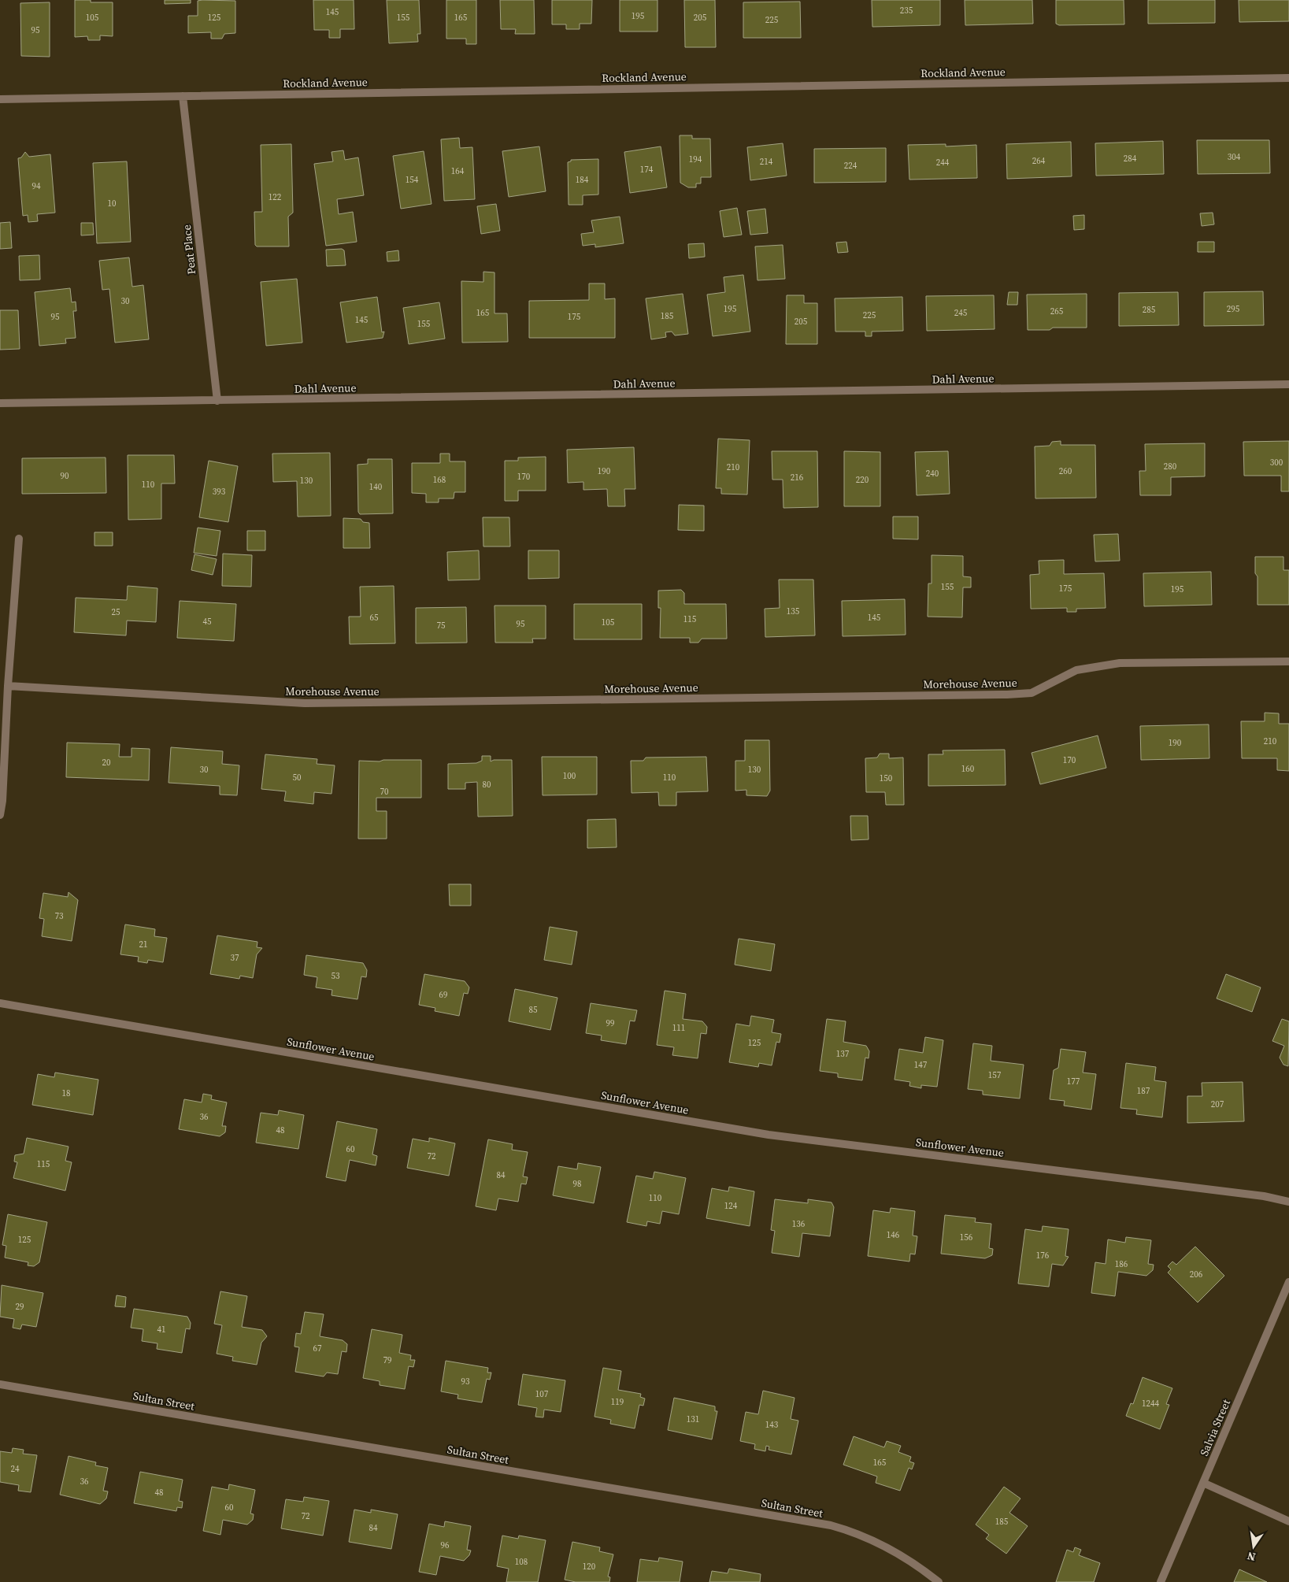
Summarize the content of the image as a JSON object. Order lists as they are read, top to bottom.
{
  "streets": {
    "street": [
      "Rockland Avenue",
      "Peat Place",
      "Dahl Avenue",
      "Morehouse Avenue",
      "Sunflower Avenue",
      "Sultan Street",
      "Salvia Street"
    ]
  },
  "crossings": [
    ["Rockland Avenue", "Peat Place"],
    ["Peat Place", "Dahl Avenue"]
  ],
  "house_numbers": [
    "235",
    "145",
    "195",
    "105",
    "125",
    "155",
    "165",
    "205",
    "225",
    "95",
    "304",
    "284",
    "194",
    "264",
    "214",
    "244",
    "224",
    "174",
    "164",
    "154",
    "184",
    "94",
    "122",
    "10",
    "30",
    "195",
    "295",
    "285",
    "265",
    "165",
    "245",
    "225",
    "185",
    "95",
    "175",
    "145",
    "205",
    "155",
    "300",
    "280",
    "210",
    "190",
    "260",
    "240",
    "90",
    "170",
    "216",
    "168",
    "220",
    "130",
    "110",
    "140",
    "393",
    "155",
    "175",
    "195",
    "135",
    "25",
    "65",
    "145",
    "115",
    "45",
    "105",
    "95",
    "75",
    "210",
    "190",
    "170",
    "20",
    "160",
    "30",
    "130",
    "100",
    "50",
    "110",
    "150",
    "80",
    "70",
    "73",
    "21",
    "37",
    "53",
    "69",
    "85",
    "99",
    "111",
    "125",
    "137",
    "147",
    "157",
    "177",
    "187",
    "18",
    "207",
    "36",
    "48",
    "60",
    "72",
    "115",
    "84",
    "98",
    "110",
    "124",
    "136",
    "146",
    "156",
    "125",
    "176",
    "186",
    "206",
    "29",
    "41",
    "67",
    "79",
    "93",
    "107",
    "119",
    "1244",
    "131",
    "143",
    "165",
    "24",
    "36",
    "48",
    "60",
    "72",
    "185",
    "84",
    "96",
    "108",
    "120"
  ],
  "north": "bottom"
}
